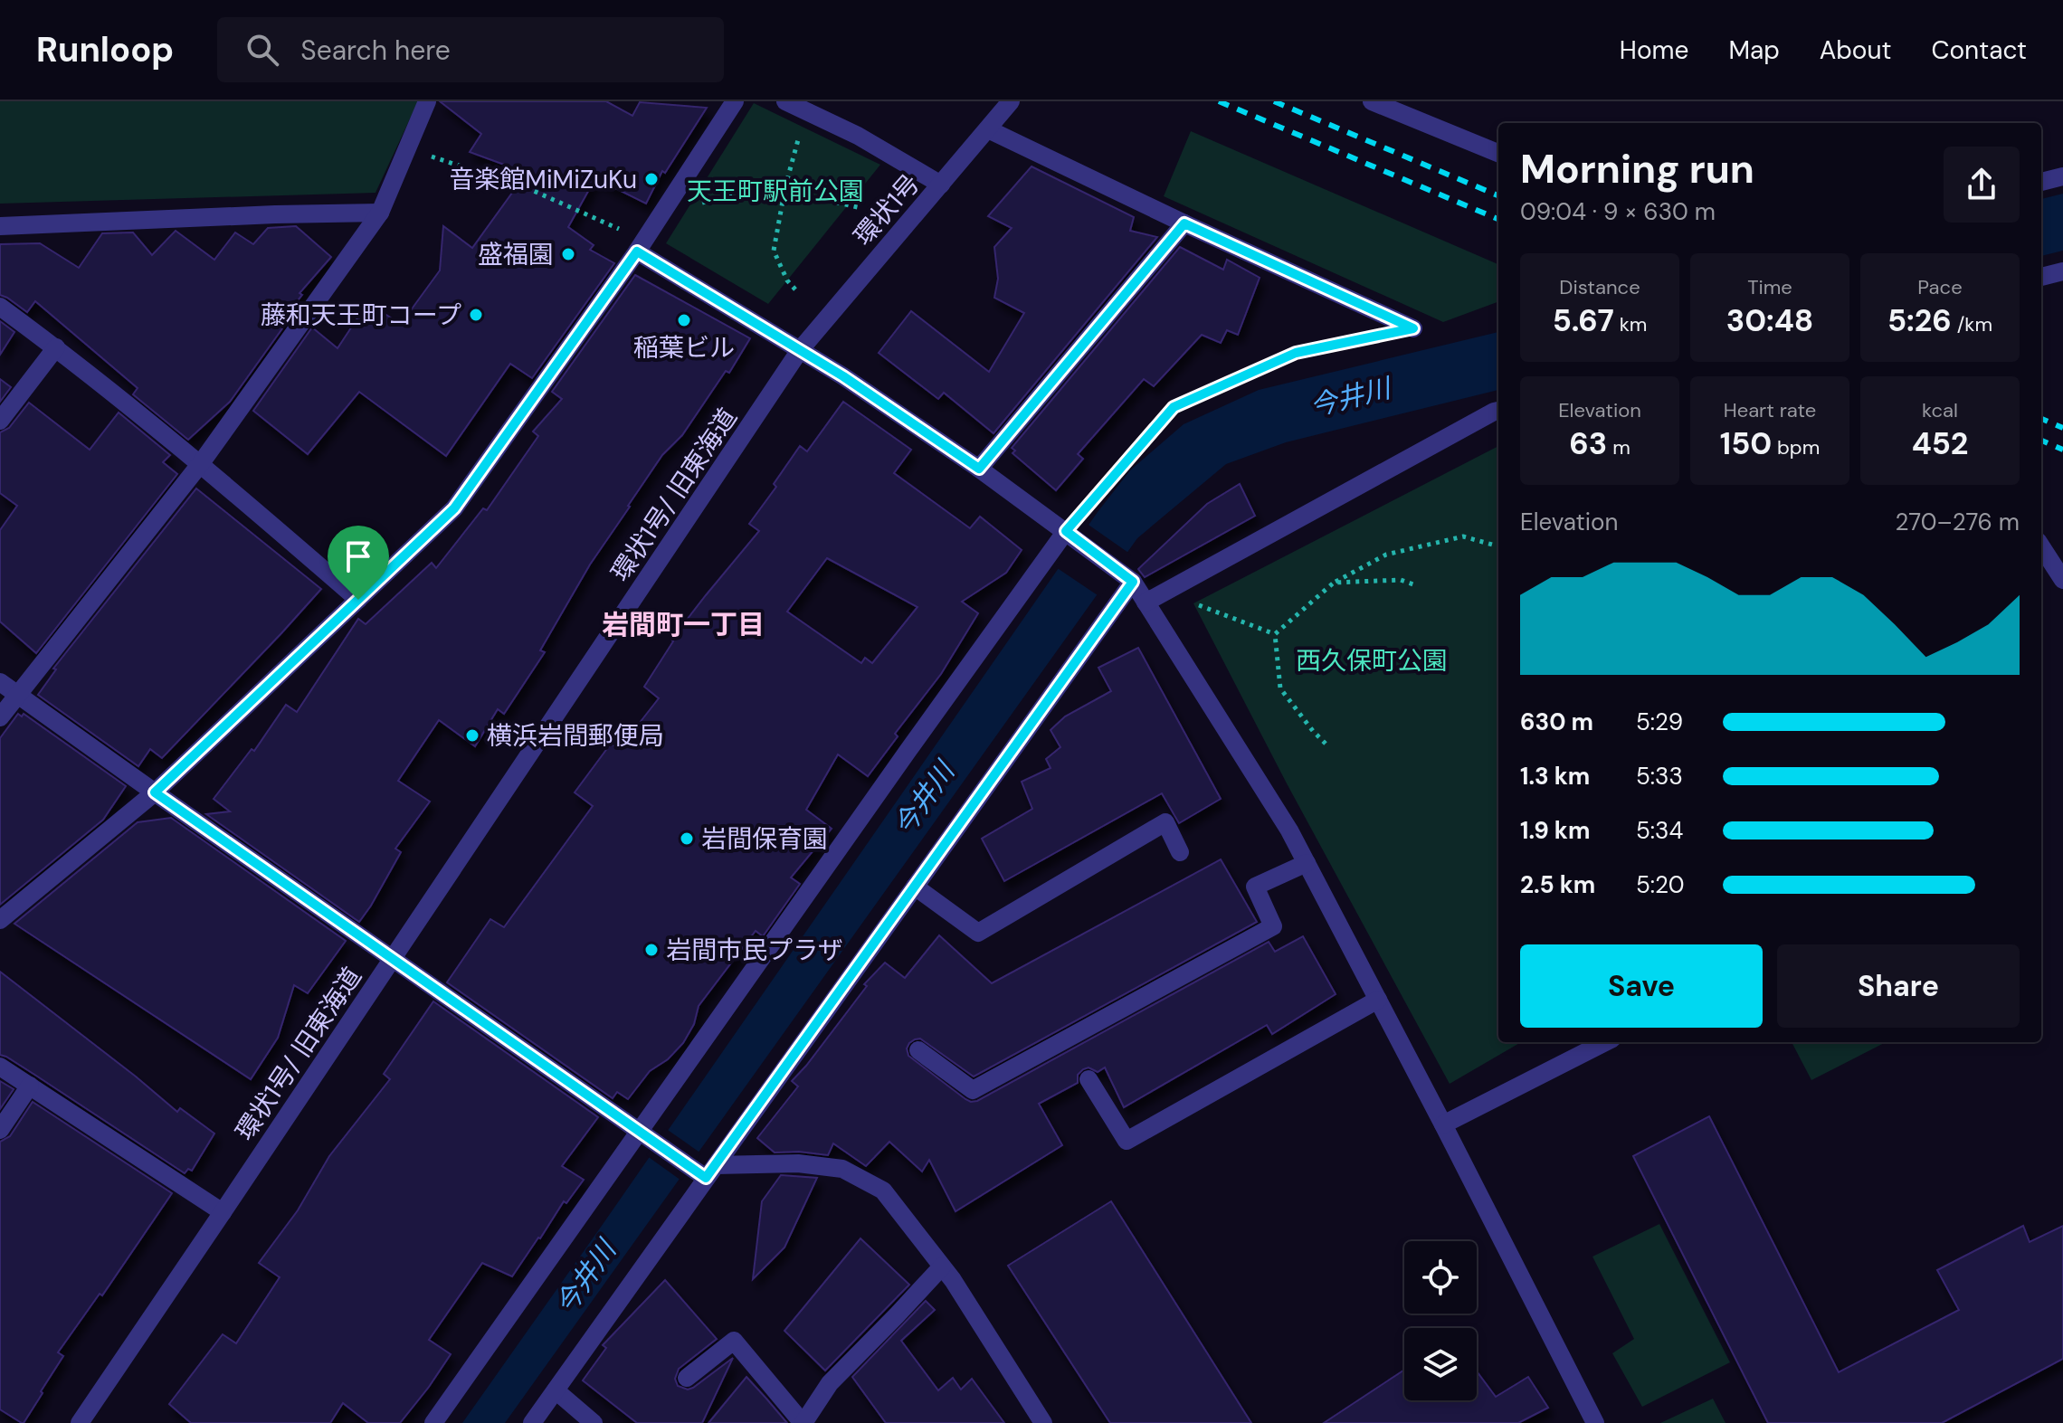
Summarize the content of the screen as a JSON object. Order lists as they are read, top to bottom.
{
  "streets": {
    "street": ["環状1号", "環状1号/ 旧東海道"]
  },
  "crossings": [
    ["環状1号", "環状1号/ 旧東海道"]
  ],
  "districts": ["岩間町一丁目"],
  "water": ["今井川"],
  "parks": ["天王町駅前公園", "西久保町公園"],
  "places": [
    "音楽館MiMiZuKu",
    "盛福園",
    "藤和天王町コープ",
    "稲葉ビル",
    "横浜岩間郵便局",
    "岩間保育園",
    "岩間市民プラザ"
  ],
  "page": {
    "header": "Runloop",
    "search": "Search here",
    "nav": [
      "Home",
      "Map",
      "About",
      "Contact"
    ],
    "heading": ["Morning run", "09:04 · 9 × 630 m"],
    "stats": [
      ["Distance", "5.67 km"],
      ["Time", "30:48"],
      ["Pace", "5:26 /km"],
      ["Elevation", "63 m"],
      ["Heart rate", "150 bpm"],
      ["kcal", "452"]
    ],
    "chart": ["Elevation", "270–276 m"],
    "list": [
      {
        "name": "630 m",
        "note": "5:29"
      },
      {
        "name": "1.3 km",
        "note": "5:33"
      },
      {
        "name": "1.9 km",
        "note": "5:34"
      },
      {
        "name": "2.5 km",
        "note": "5:20"
      }
    ],
    "buttons": ["Save", "Share"]
  }
}
